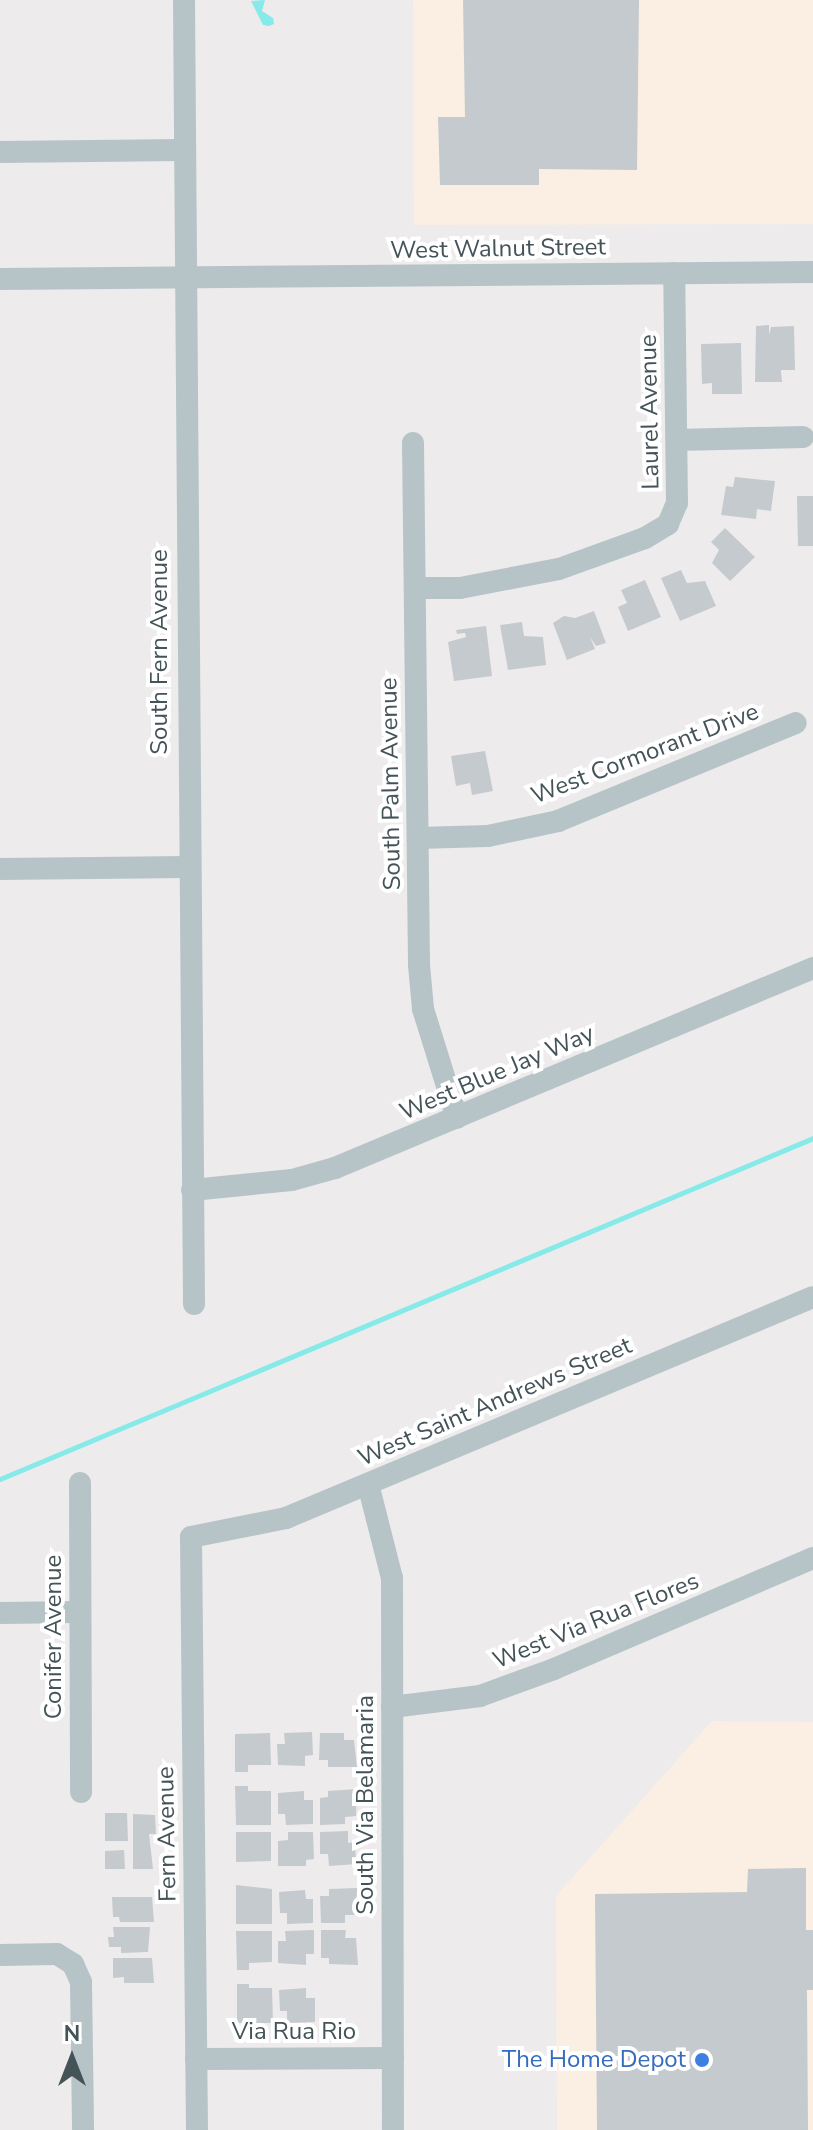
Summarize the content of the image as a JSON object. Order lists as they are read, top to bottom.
{
  "streets": {
    "street": [
      "West Walnut Street",
      "Laurel Avenue",
      "South Fern Avenue",
      "West Cormorant Drive",
      "South Palm Avenue",
      "West Blue Jay Way",
      "West Saint Andrews Street",
      "West Via Rua Flores",
      "Conifer Avenue",
      "South Via Belamaria",
      "Fern Avenue",
      "Via Rua Rio"
    ]
  },
  "crossings": [
    ["West Walnut Street", "Laurel Avenue"],
    ["West Walnut Street", "South Fern Avenue"],
    ["Laurel Avenue", "South Palm Avenue"],
    ["South Fern Avenue", "West Blue Jay Way"],
    ["West Cormorant Drive", "South Palm Avenue"],
    ["South Palm Avenue", "West Blue Jay Way"],
    ["West Saint Andrews Street", "South Via Belamaria"],
    ["West Saint Andrews Street", "Fern Avenue"],
    ["West Via Rua Flores", "South Via Belamaria"],
    ["South Via Belamaria", "Via Rua Rio"],
    ["Fern Avenue", "Via Rua Rio"]
  ],
  "places": ["The Home Depot"],
  "north": "top"
}
